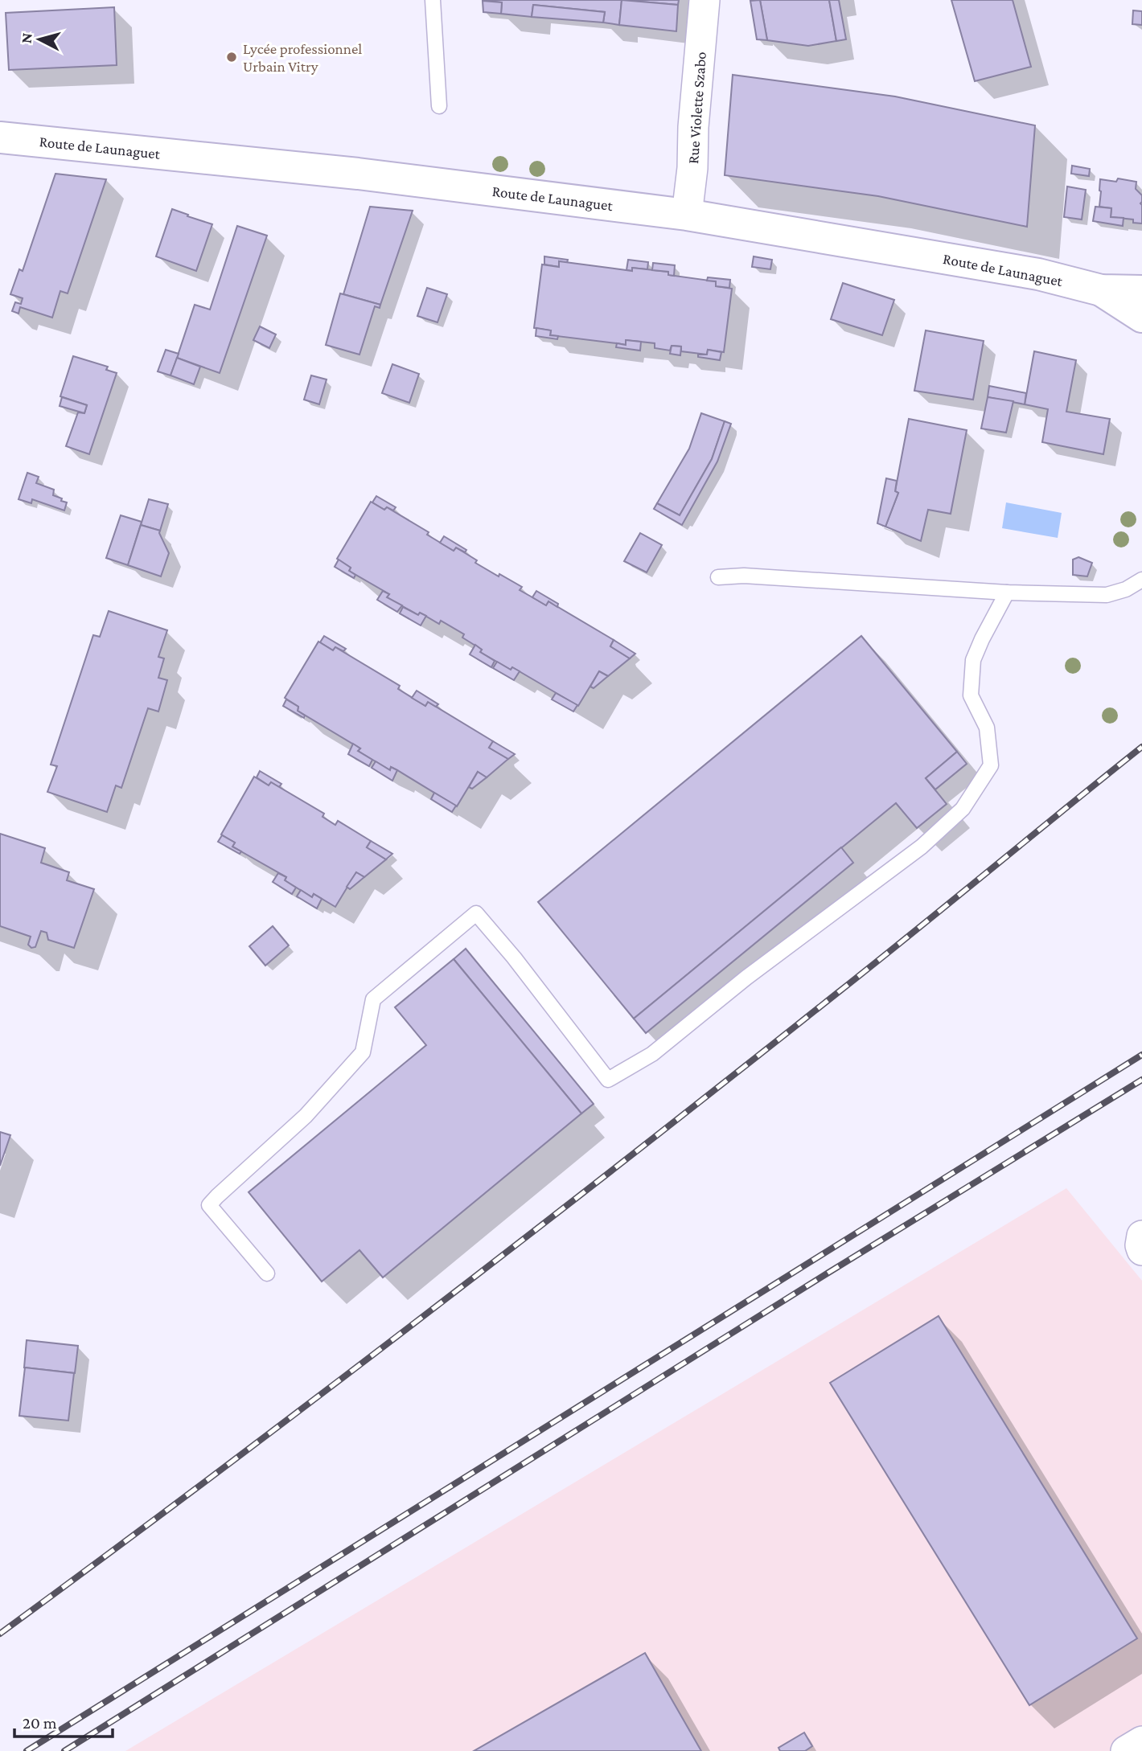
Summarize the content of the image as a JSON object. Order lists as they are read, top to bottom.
{
  "streets": {
    "main road": ["Route de Launaguet"],
    "street": ["Rue Violette Szabo"]
  },
  "crossings": [
    ["Rue Violette Szabo", "Route de Launaguet"]
  ],
  "places": ["Lycée professionnel Urbain Vitry"],
  "scale_bar": "20 m",
  "north": "left"
}
